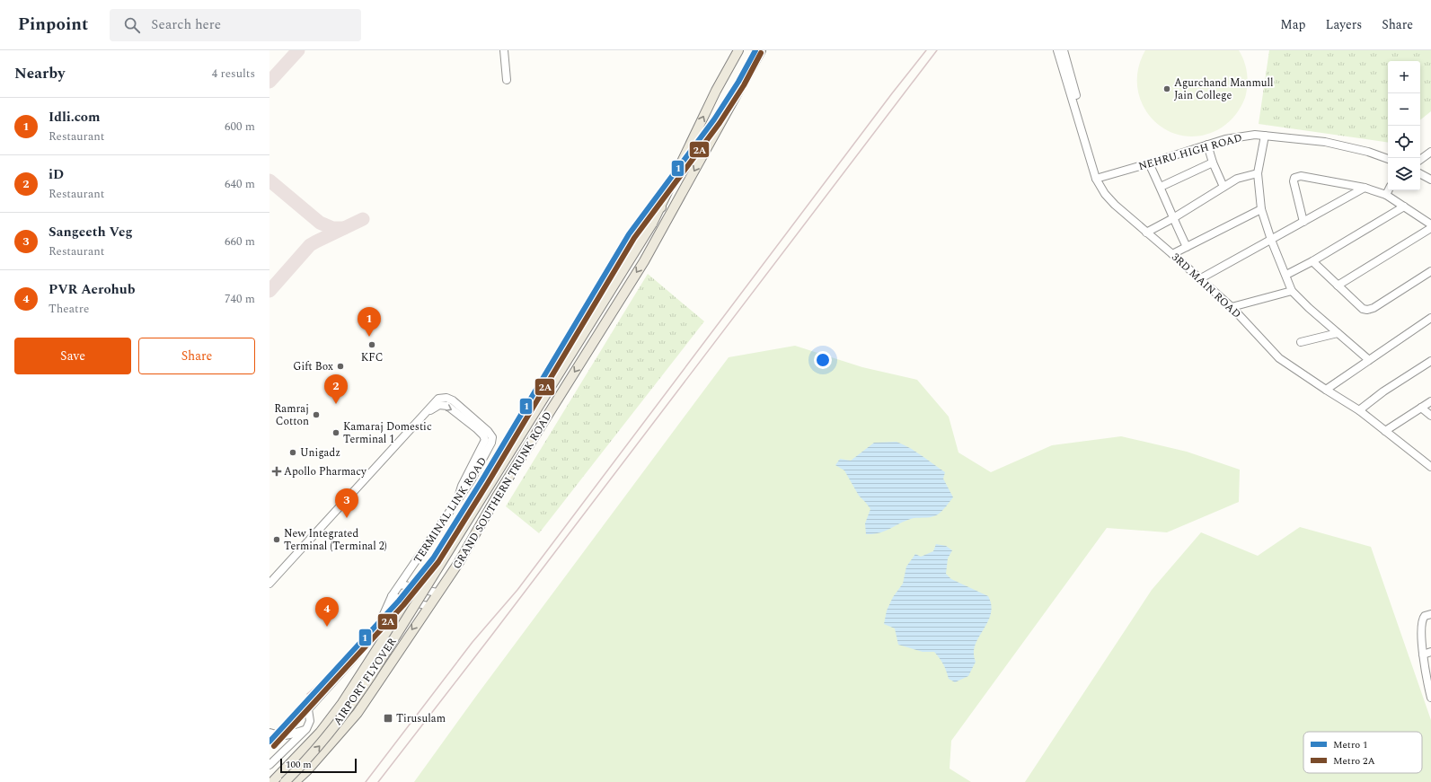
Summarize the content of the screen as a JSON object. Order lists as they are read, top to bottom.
{
  "streets": {
    "main road": ["GRAND SOUTHERN TRUNK ROAD", "AIRPORT FLYOVER"],
    "street": ["NEHRU HIGH ROAD", "3RD MAIN ROAD", "TERMINAL LINK ROAD"]
  },
  "crossings": [
    ["NEHRU HIGH ROAD", "3RD MAIN ROAD"]
  ],
  "places": {
    "other": [
      "Agurchand Manmull Jain College",
      "KFC",
      "Gift Box",
      "Ramraj Cotton",
      "Kamaraj Domestic Terminal 1",
      "Unigadz",
      "New Integrated Terminal (Terminal 2)"
    ],
    "health": ["Apollo Pharmacy"],
    "transit": ["Tirusulam"]
  },
  "lines": ["metro line 1", "metro line 2A"],
  "legend": ["Metro 1", "Metro 2A"],
  "scale_bar": "100 m",
  "page": {
    "header": "Pinpoint",
    "search": "Search here",
    "nav": ["Map", "Layers", "Share"],
    "heading": ["Nearby", "4 results"],
    "map_buttons": ["+", "−"],
    "list": [
      {
        "mark": "1",
        "name": "Idli.com",
        "note": "Restaurant",
        "value": "600 m"
      },
      {
        "mark": "2",
        "name": "iD",
        "note": "Restaurant",
        "value": "640 m"
      },
      {
        "mark": "3",
        "name": "Sangeeth Veg",
        "note": "Restaurant",
        "value": "660 m"
      },
      {
        "mark": "4",
        "name": "PVR Aerohub",
        "note": "Theatre",
        "value": "740 m"
      }
    ],
    "pins": [
      "1",
      "2",
      "3",
      "4"
    ],
    "buttons": ["Save", "Share"],
    "scale": "100 m"
  }
}
